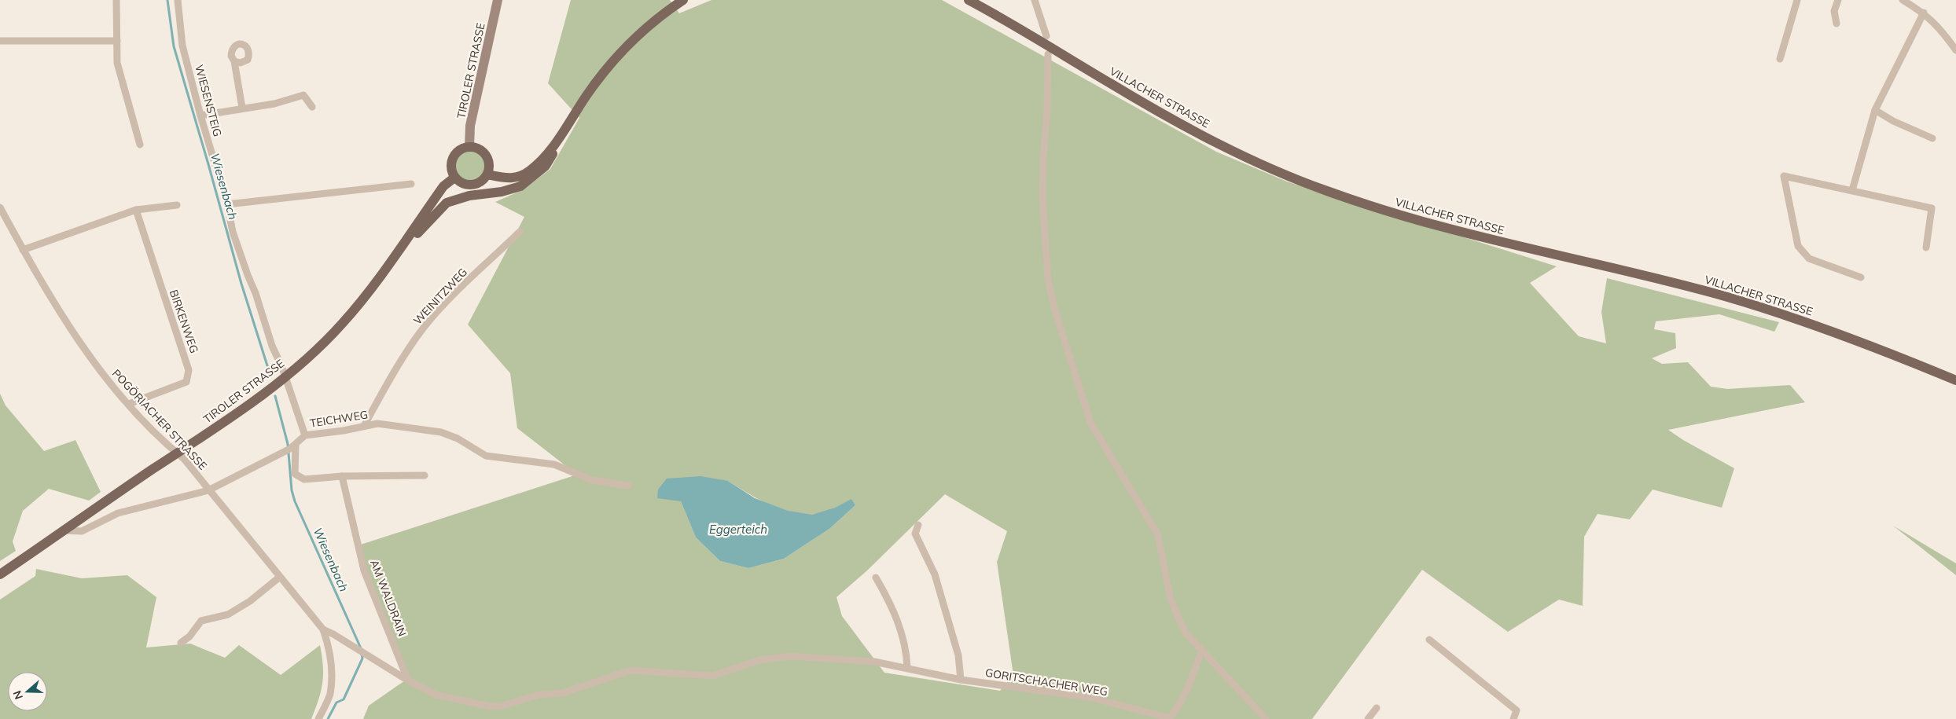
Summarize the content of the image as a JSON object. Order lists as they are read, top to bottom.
{
  "streets": {
    "main road": ["TIROLER STRASSE", "VILLACHER STRASSE"],
    "street": [
      "WIESENSTEIG",
      "WEINITZWEG",
      "BIRKENWEG",
      "TEICHWEG",
      "POGÖRIACHER STRASSE",
      "AM WALDRAIN",
      "GORITSCHACHER WEG"
    ]
  },
  "crossings": [
    ["TIROLER STRASSE", "WIESENSTEIG"],
    ["TIROLER STRASSE", "TEICHWEG"],
    ["TIROLER STRASSE", "POGÖRIACHER STRASSE"],
    ["WEINITZWEG", "TEICHWEG"],
    ["BIRKENWEG", "POGÖRIACHER STRASSE"],
    ["TEICHWEG", "POGÖRIACHER STRASSE"],
    ["POGÖRIACHER STRASSE", "GORITSCHACHER WEG"],
    ["AM WALDRAIN", "GORITSCHACHER WEG"]
  ],
  "water": ["Wiesenbach", "Eggerteich"],
  "north": "left"
}
